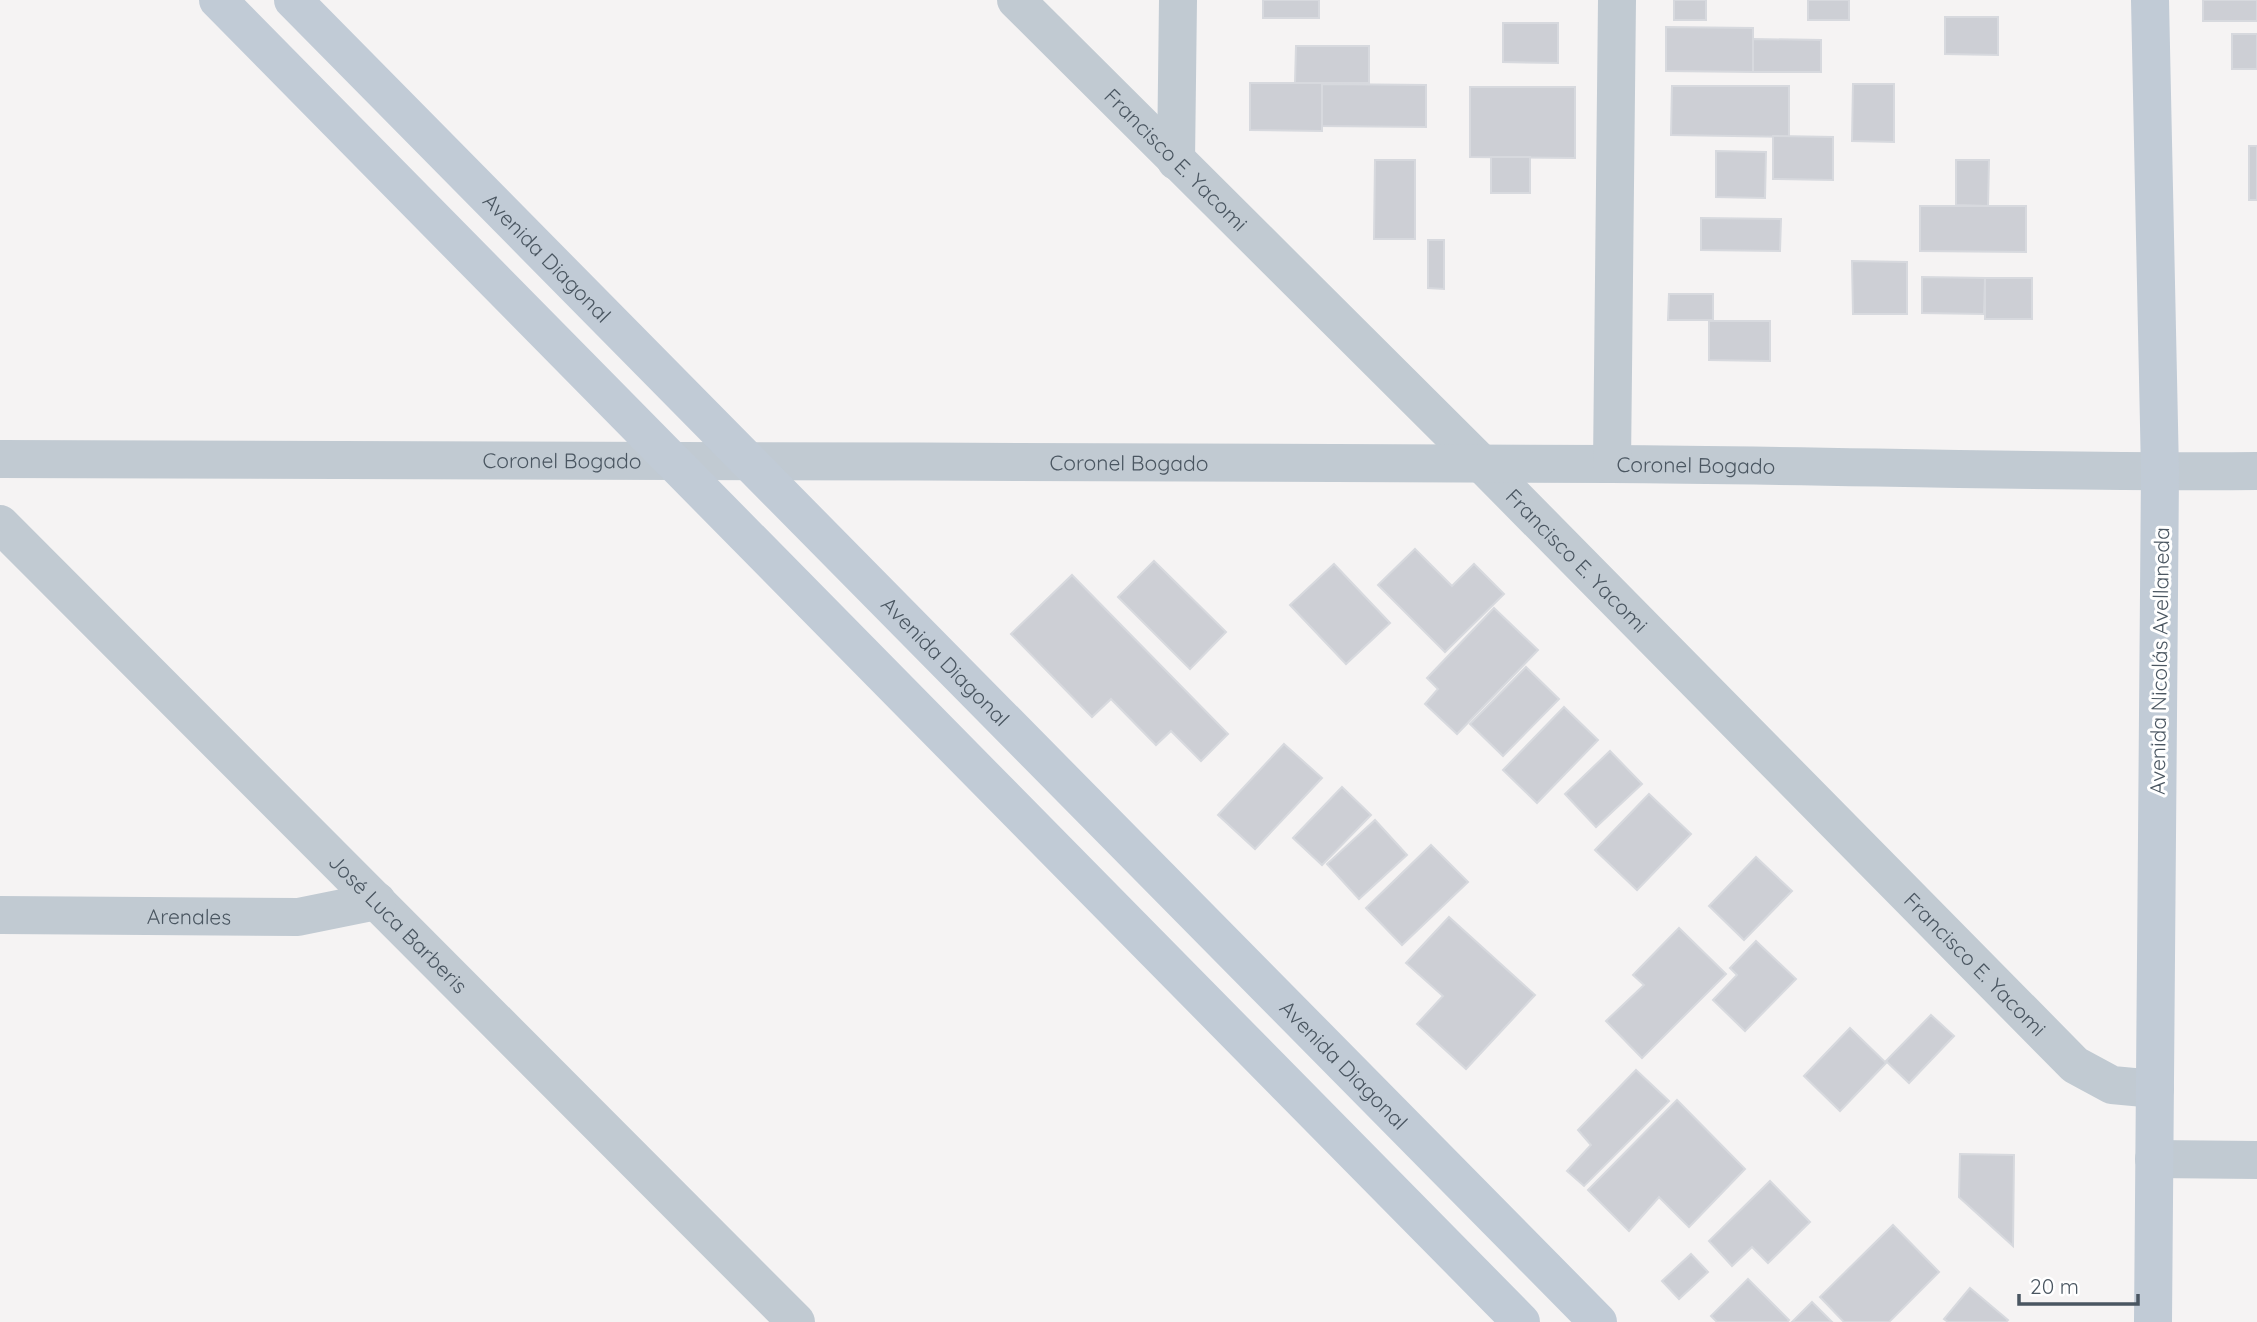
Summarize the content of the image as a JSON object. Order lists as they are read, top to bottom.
{
  "streets": {
    "main road": ["Avenida Diagonal", "Avenida Nicolás Avellaneda"],
    "street": [
      "Francisco E. Yacomi",
      "Coronel Bogado",
      "Arenales",
      "José Luca Barberis"
    ]
  },
  "crossings": [
    ["Francisco E. Yacomi", "Coronel Bogado"],
    ["Francisco E. Yacomi", "Avenida Nicolás Avellaneda"],
    ["Avenida Diagonal", "Coronel Bogado"],
    ["Coronel Bogado", "Avenida Nicolás Avellaneda"],
    ["Arenales", "José Luca Barberis"]
  ],
  "scale_bar": "20 m"
}
